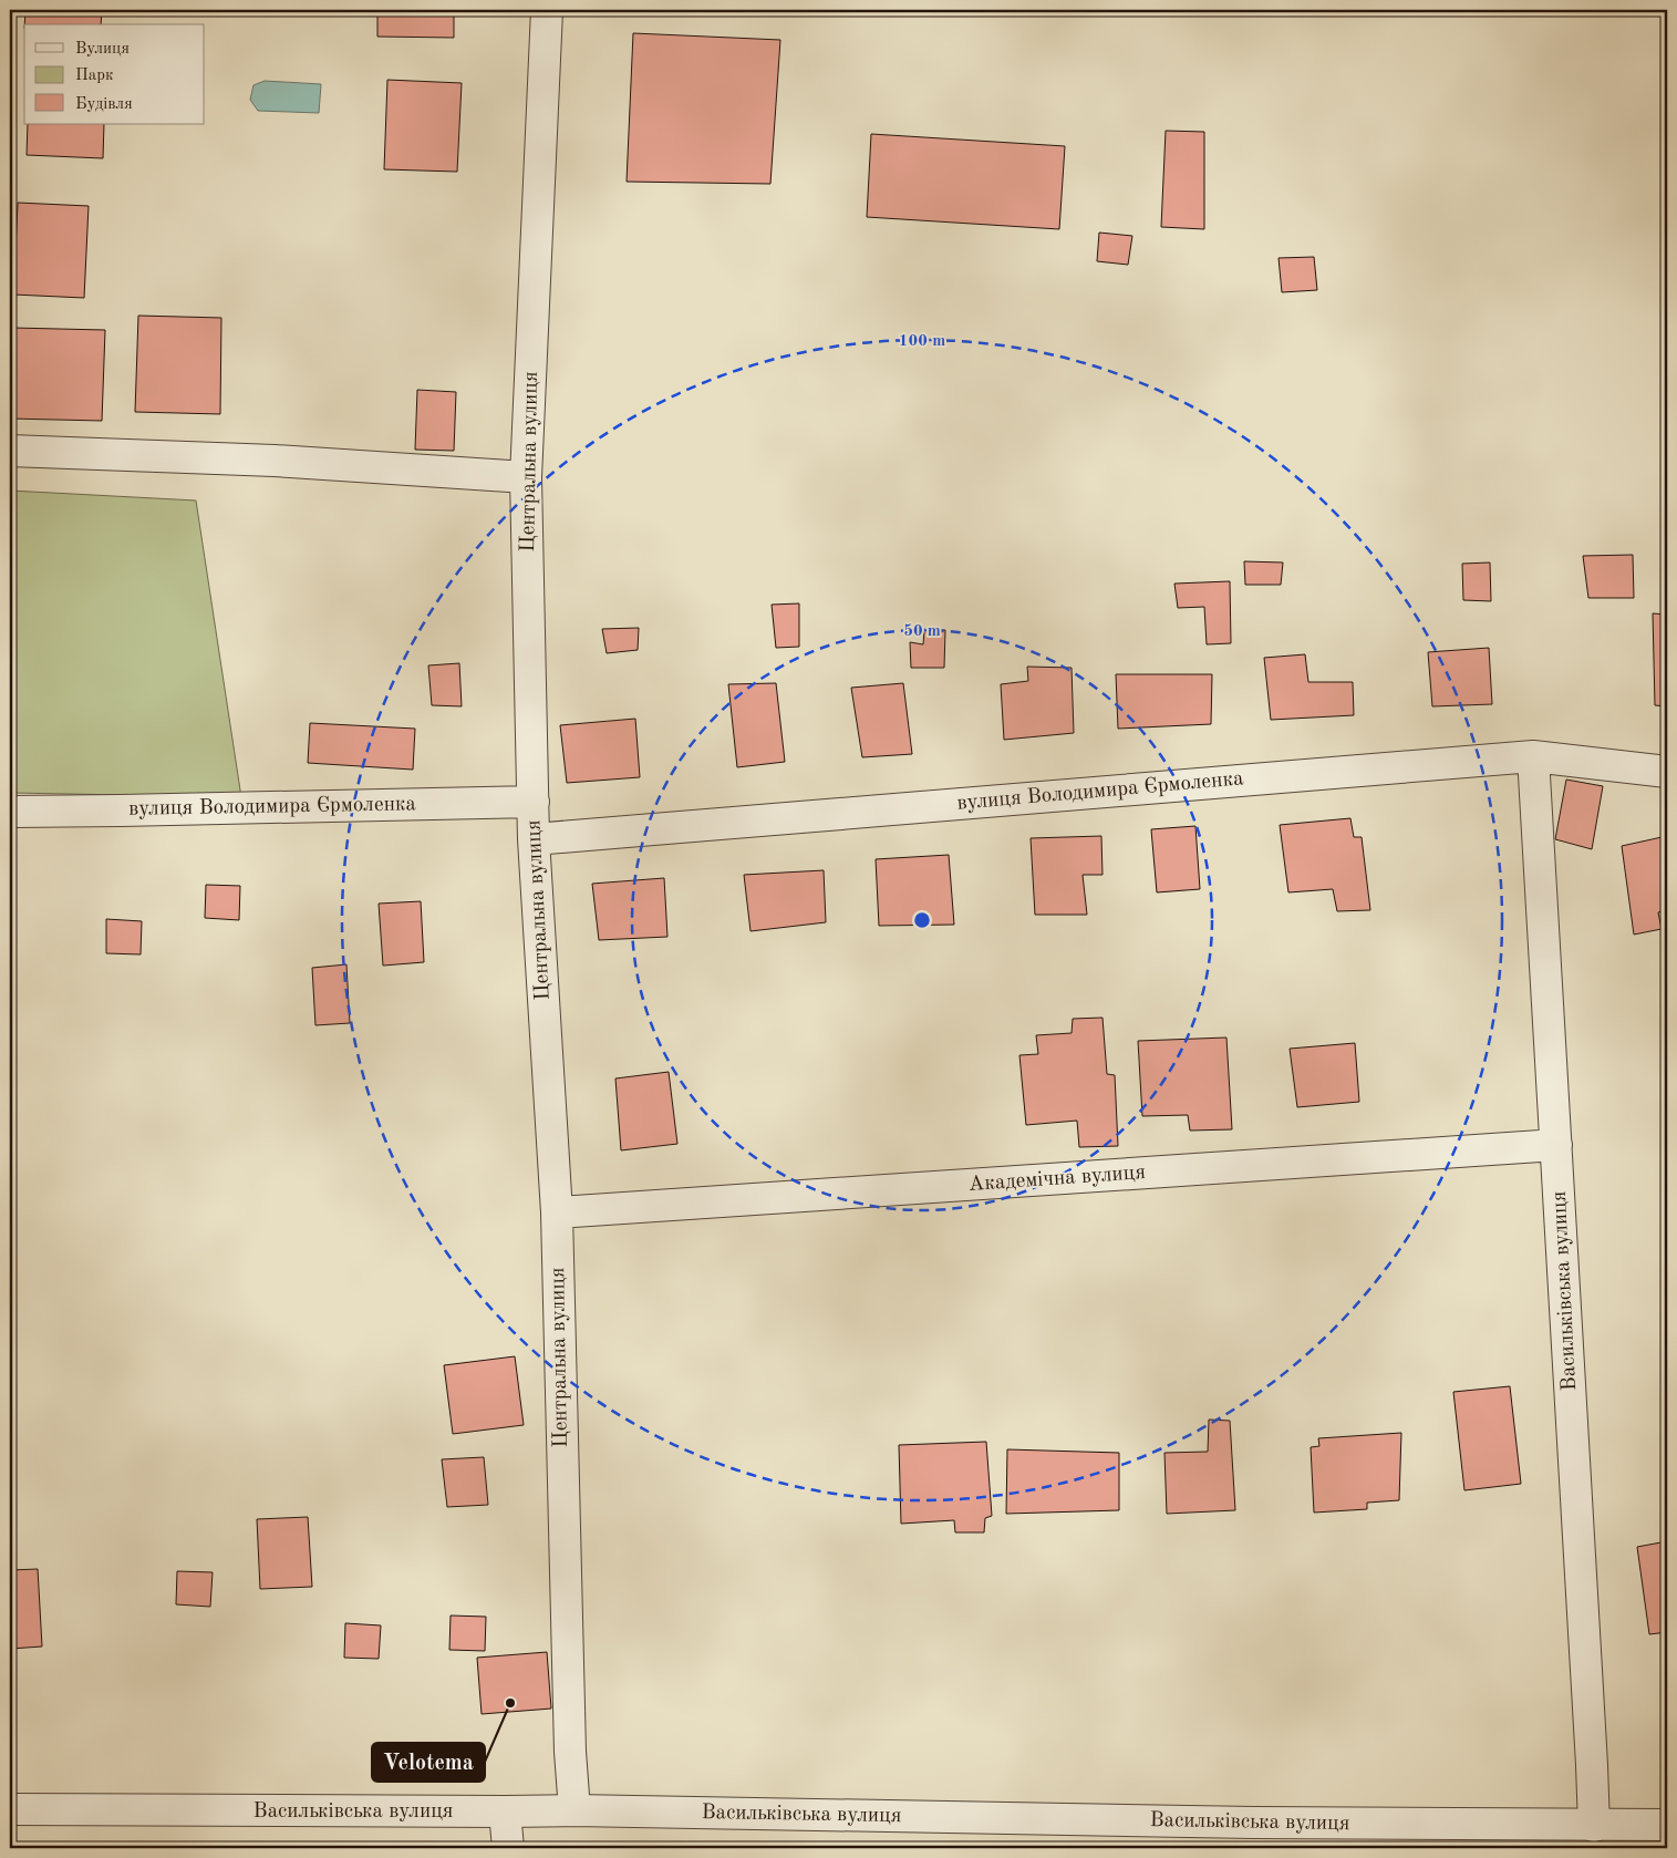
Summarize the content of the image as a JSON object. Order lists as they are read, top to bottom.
{
  "streets": {
    "street": [
      "Центральна вулиця",
      "вулиця Володимира Єрмоленка",
      "Академічна вулиця",
      "Васильківська вулиця"
    ]
  },
  "crossings": [
    ["Центральна вулиця", "вулиця Володимира Єрмоленка"],
    ["Центральна вулиця", "Академічна вулиця"],
    ["Центральна вулиця", "Васильківська вулиця"],
    ["вулиця Володимира Єрмоленка", "Васильківська вулиця"],
    ["Академічна вулиця", "Васильківська вулиця"]
  ],
  "places": ["Velotema"],
  "legend": ["Вулиця", "Парк", "Будівля"],
  "rings": ["100 m", "50 m"]
}
